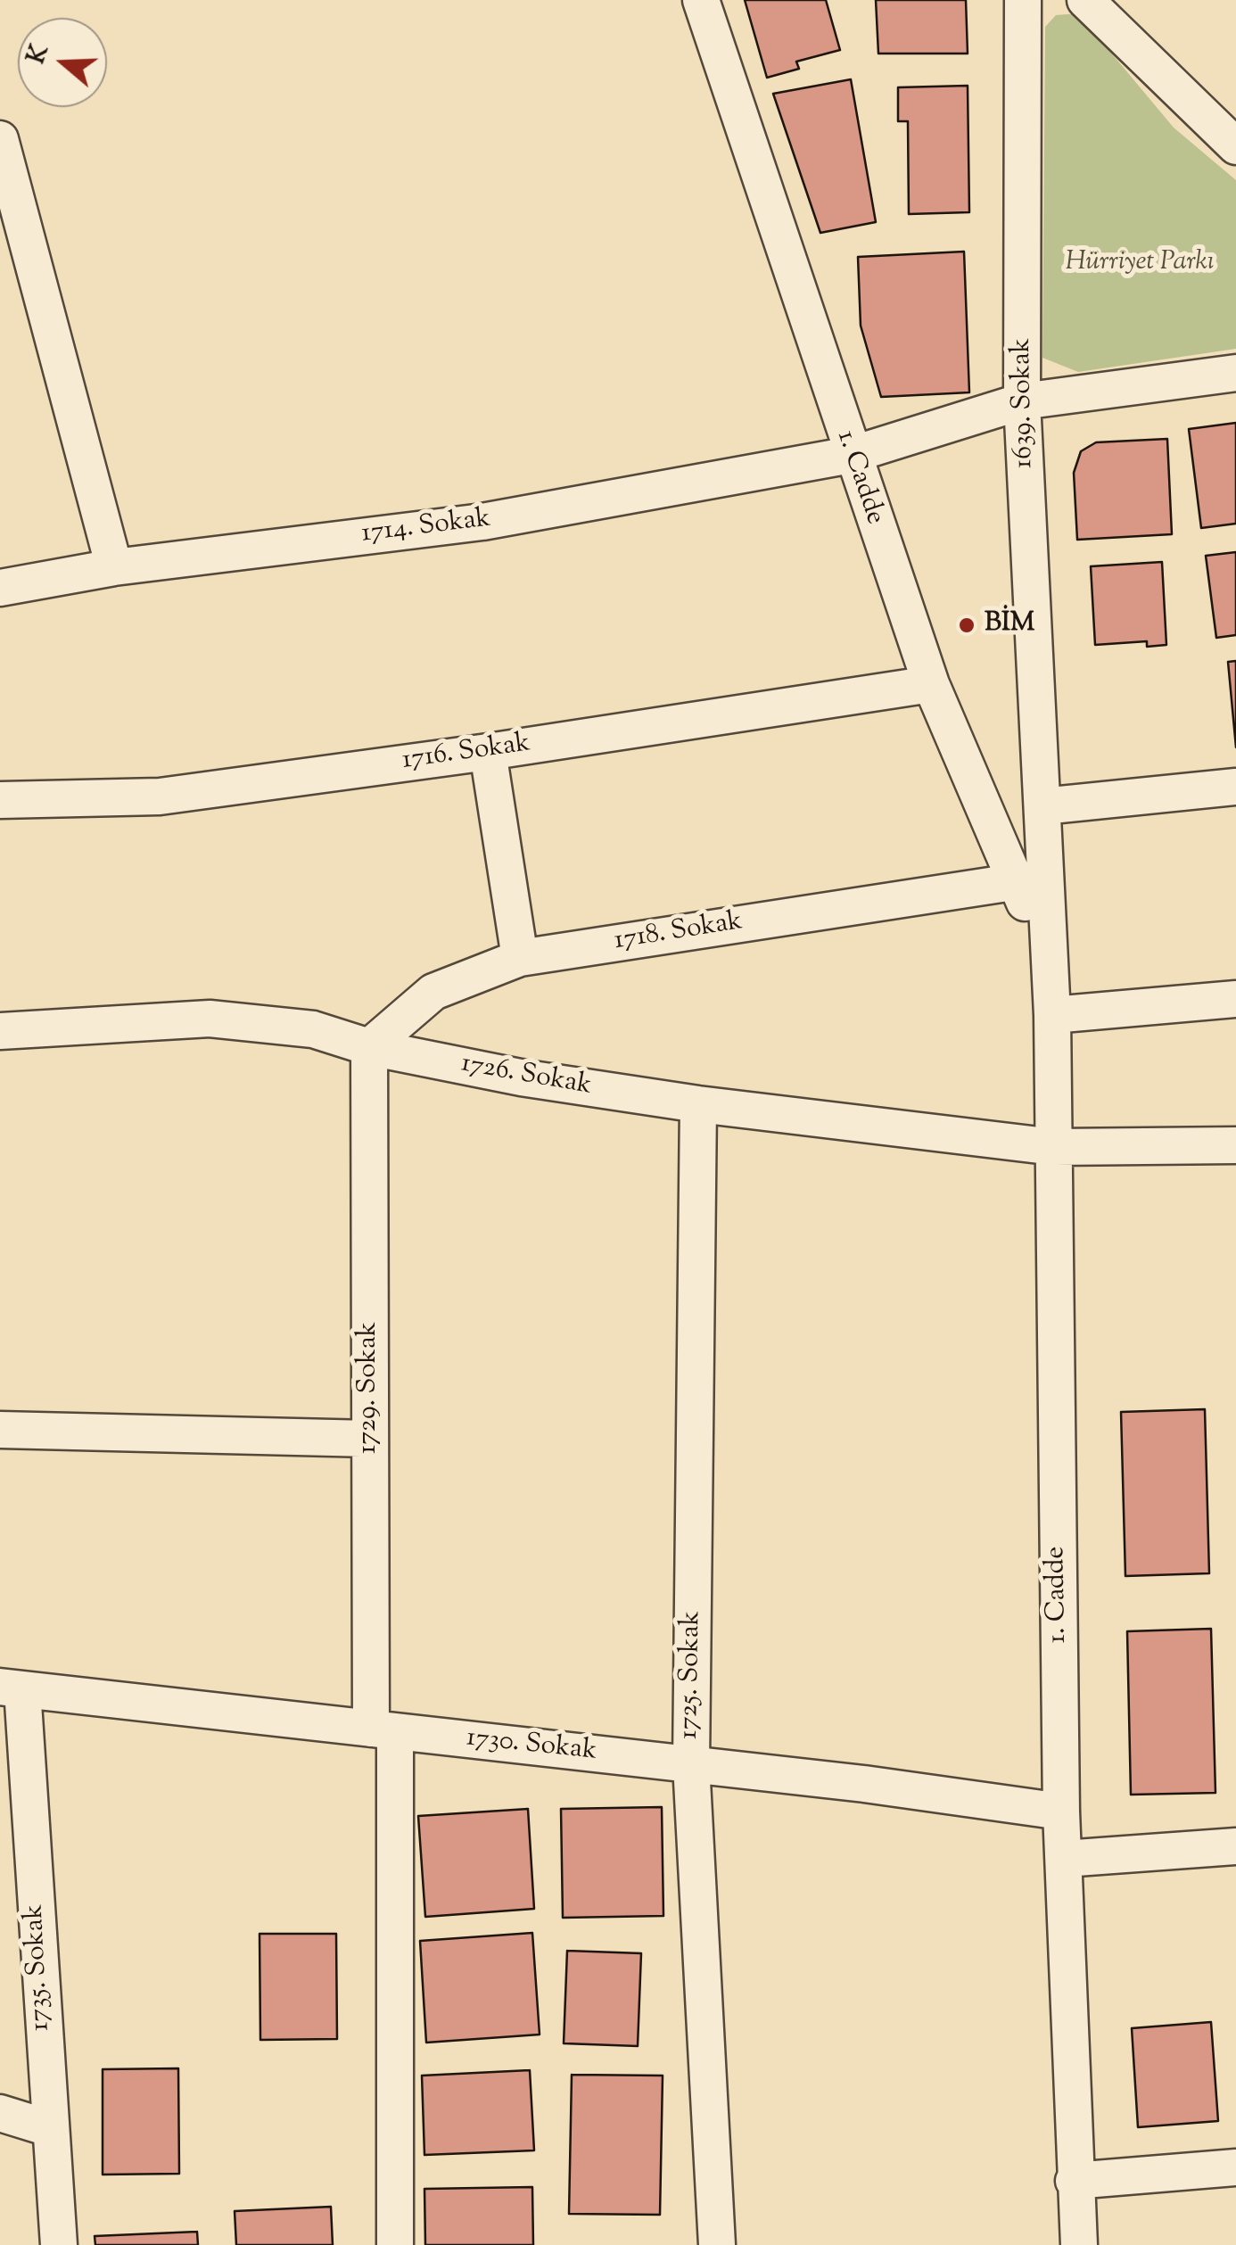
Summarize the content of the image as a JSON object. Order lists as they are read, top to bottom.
{
  "streets": {
    "street": [
      "1639. Sokak",
      "1. Cadde",
      "1714. Sokak",
      "1716. Sokak",
      "1718. Sokak",
      "1726. Sokak",
      "1729. Sokak",
      "1725. Sokak",
      "1730. Sokak",
      "1735. Sokak"
    ]
  },
  "crossings": [
    ["1639. Sokak", "1. Cadde"],
    ["1639. Sokak", "1714. Sokak"],
    ["1. Cadde", "1714. Sokak"],
    ["1. Cadde", "1716. Sokak"],
    ["1. Cadde", "1718. Sokak"],
    ["1. Cadde", "1726. Sokak"],
    ["1. Cadde", "1730. Sokak"],
    ["1718. Sokak", "1726. Sokak"],
    ["1718. Sokak", "1729. Sokak"],
    ["1726. Sokak", "1729. Sokak"],
    ["1726. Sokak", "1725. Sokak"],
    ["1729. Sokak", "1730. Sokak"],
    ["1725. Sokak", "1730. Sokak"],
    ["1730. Sokak", "1735. Sokak"]
  ],
  "parks": ["Hürriyet Parkı"],
  "places": ["BİM"],
  "north": "left"
}
